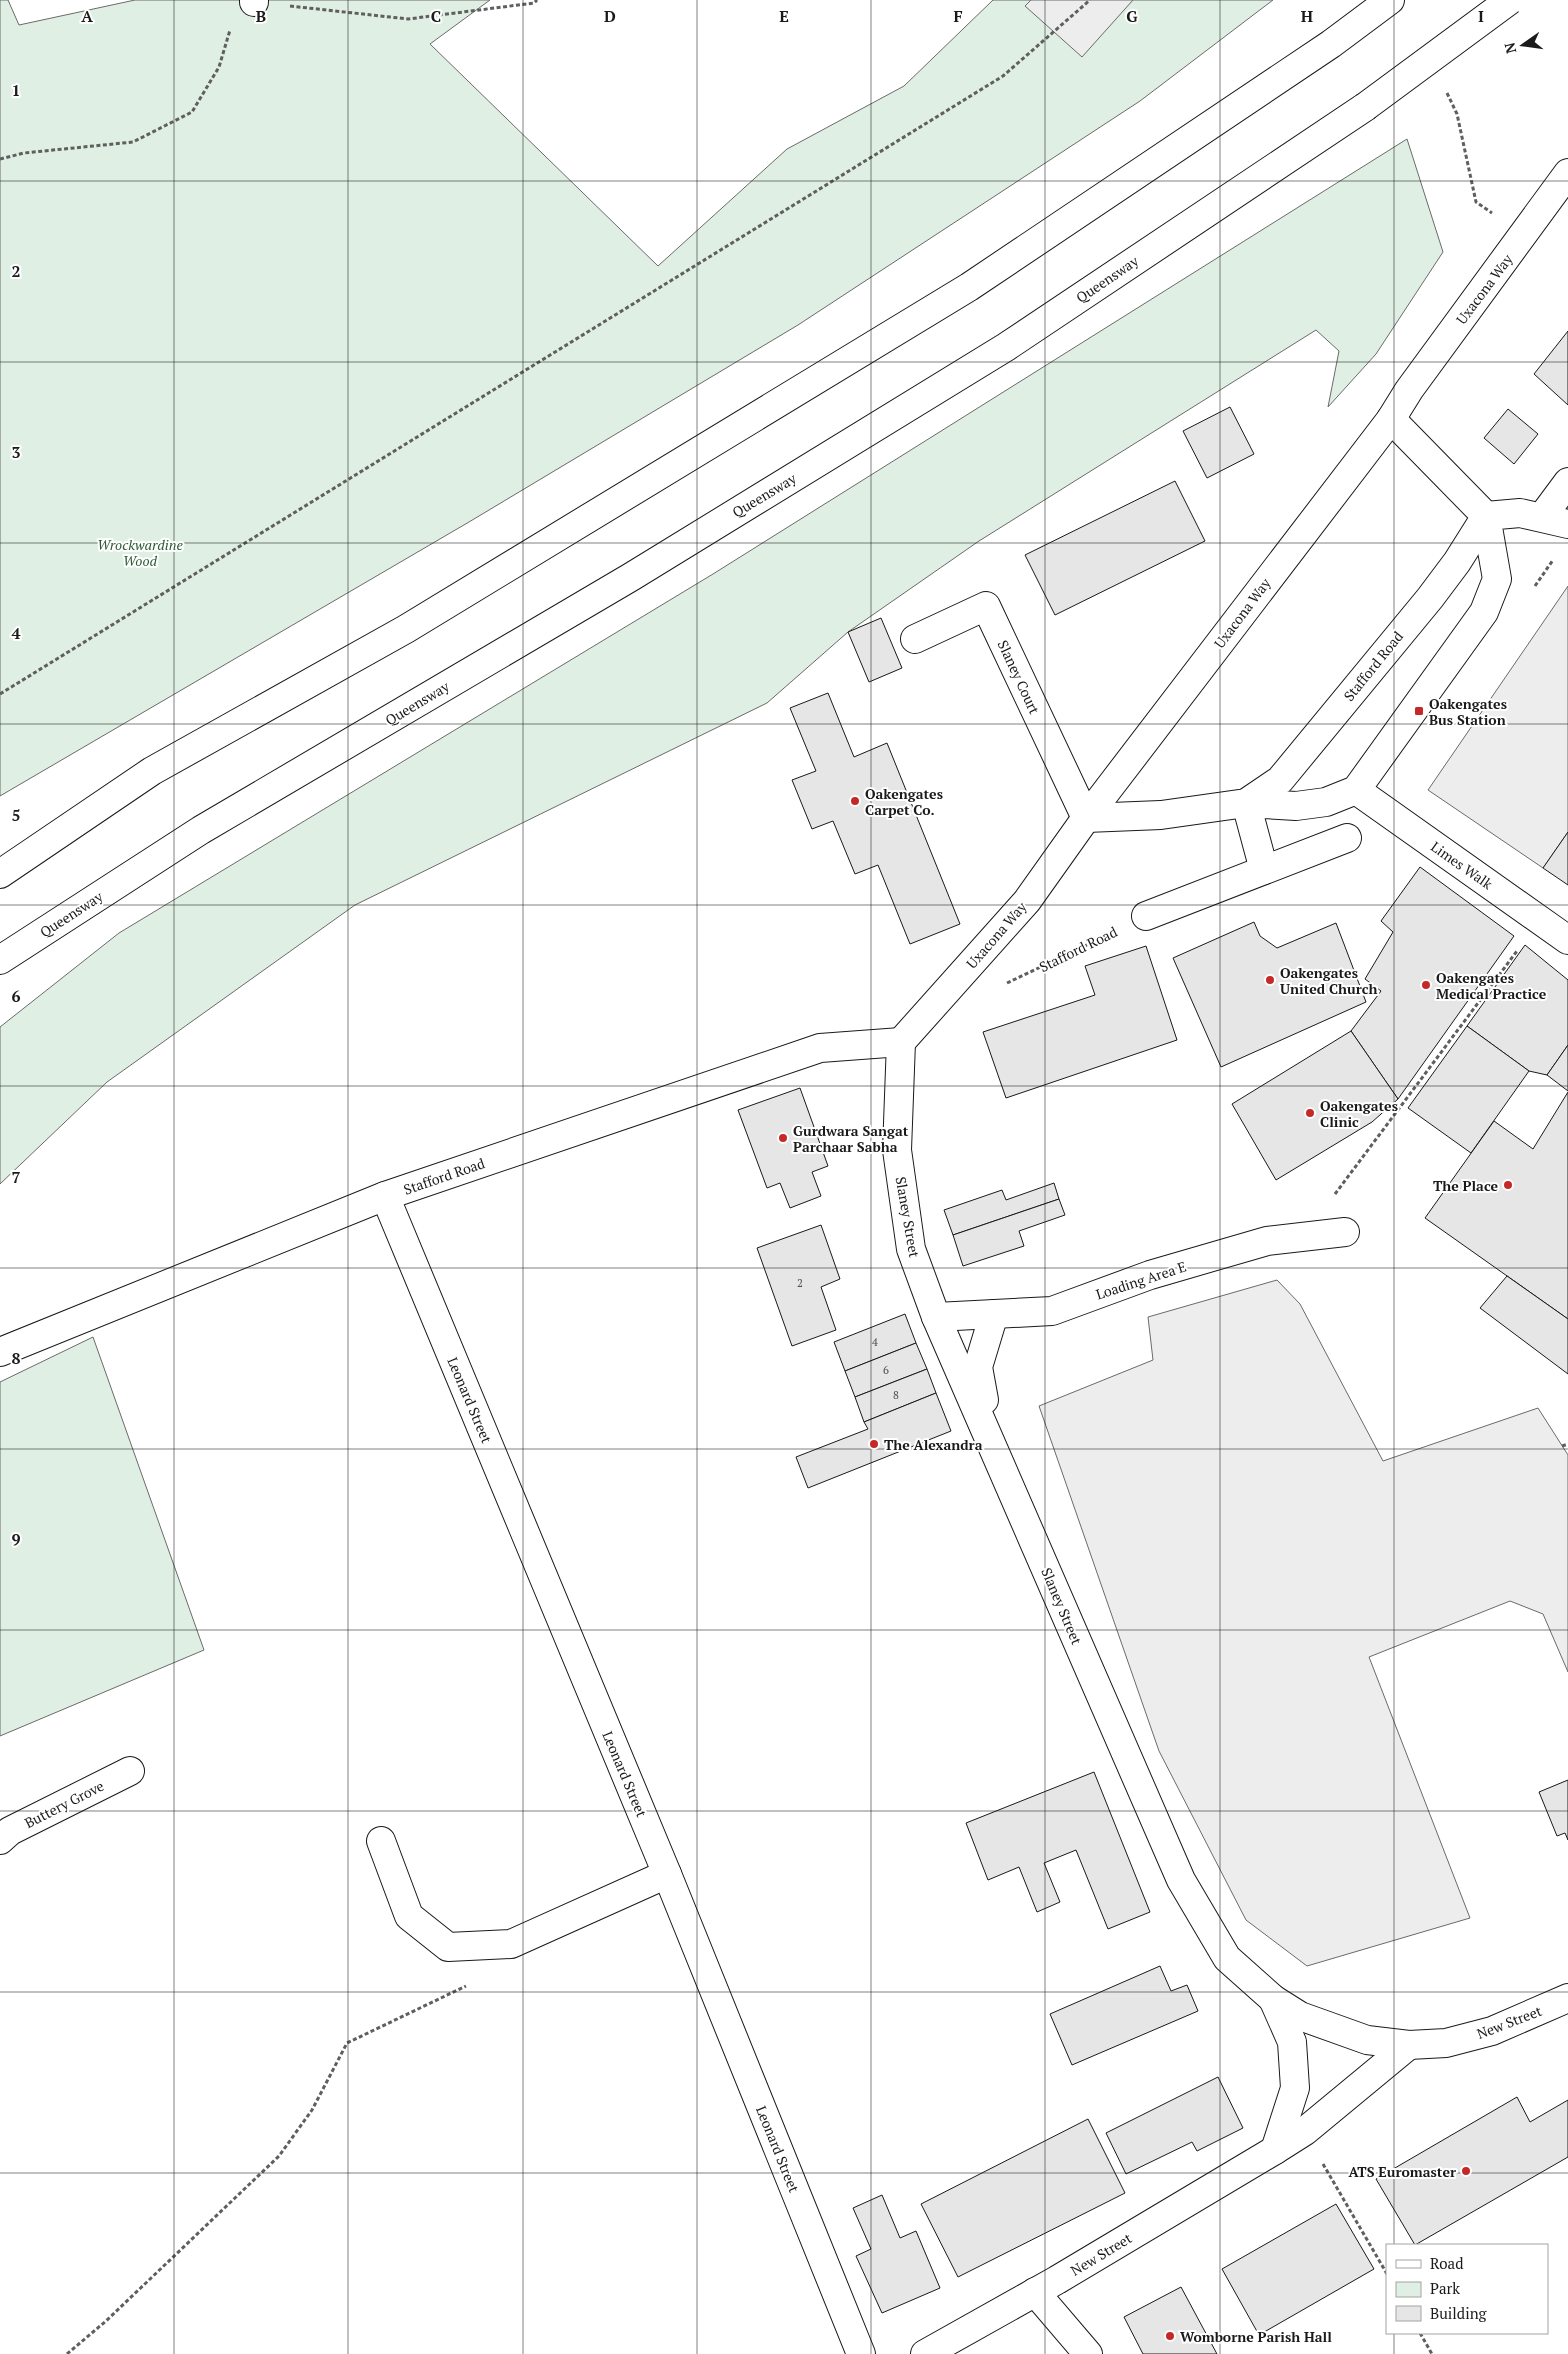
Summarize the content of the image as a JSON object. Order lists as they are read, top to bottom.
{
  "streets": {
    "main road": [
      "Queensway",
      "Uxacona Way",
      "Stafford Road",
      "Slaney Court",
      "Limes Walk",
      "Slaney Street",
      "Loading Area E",
      "Leonard Street",
      "Buttery Grove",
      "New Street"
    ]
  },
  "crossings": [
    ["Uxacona Way", "Stafford Road"],
    ["Uxacona Way", "Slaney Court"],
    ["Uxacona Way", "Slaney Street"],
    ["Stafford Road", "Slaney Court"],
    ["Stafford Road", "Slaney Street"],
    ["Stafford Road", "Leonard Street"],
    ["Slaney Street", "Loading Area E"],
    ["Slaney Street", "New Street"]
  ],
  "parks": ["Wrockwardine Wood"],
  "places": {
    "transit": ["Oakengates Bus Station"],
    "other": [
      "Oakengates Carpet Co.",
      "Oakengates United Church",
      "Oakengates Medical Practice",
      "Oakengates Clinic",
      "Gurdwara Sangat Parchaar Sabha",
      "The Place",
      "The Alexandra",
      "ATS Euromaster",
      "Womborne Parish Hall"
    ]
  },
  "house_numbers": [
    "2",
    "4",
    "6",
    "8"
  ],
  "legend": ["Road", "Park", "Building"],
  "north": "left",
  "grid": {
    "columns": [
      "A",
      "B",
      "C",
      "D",
      "E",
      "F",
      "G",
      "H",
      "I"
    ],
    "rows": [
      "1",
      "2",
      "3",
      "4",
      "5",
      "6",
      "7",
      "8",
      "9"
    ]
  }
}
